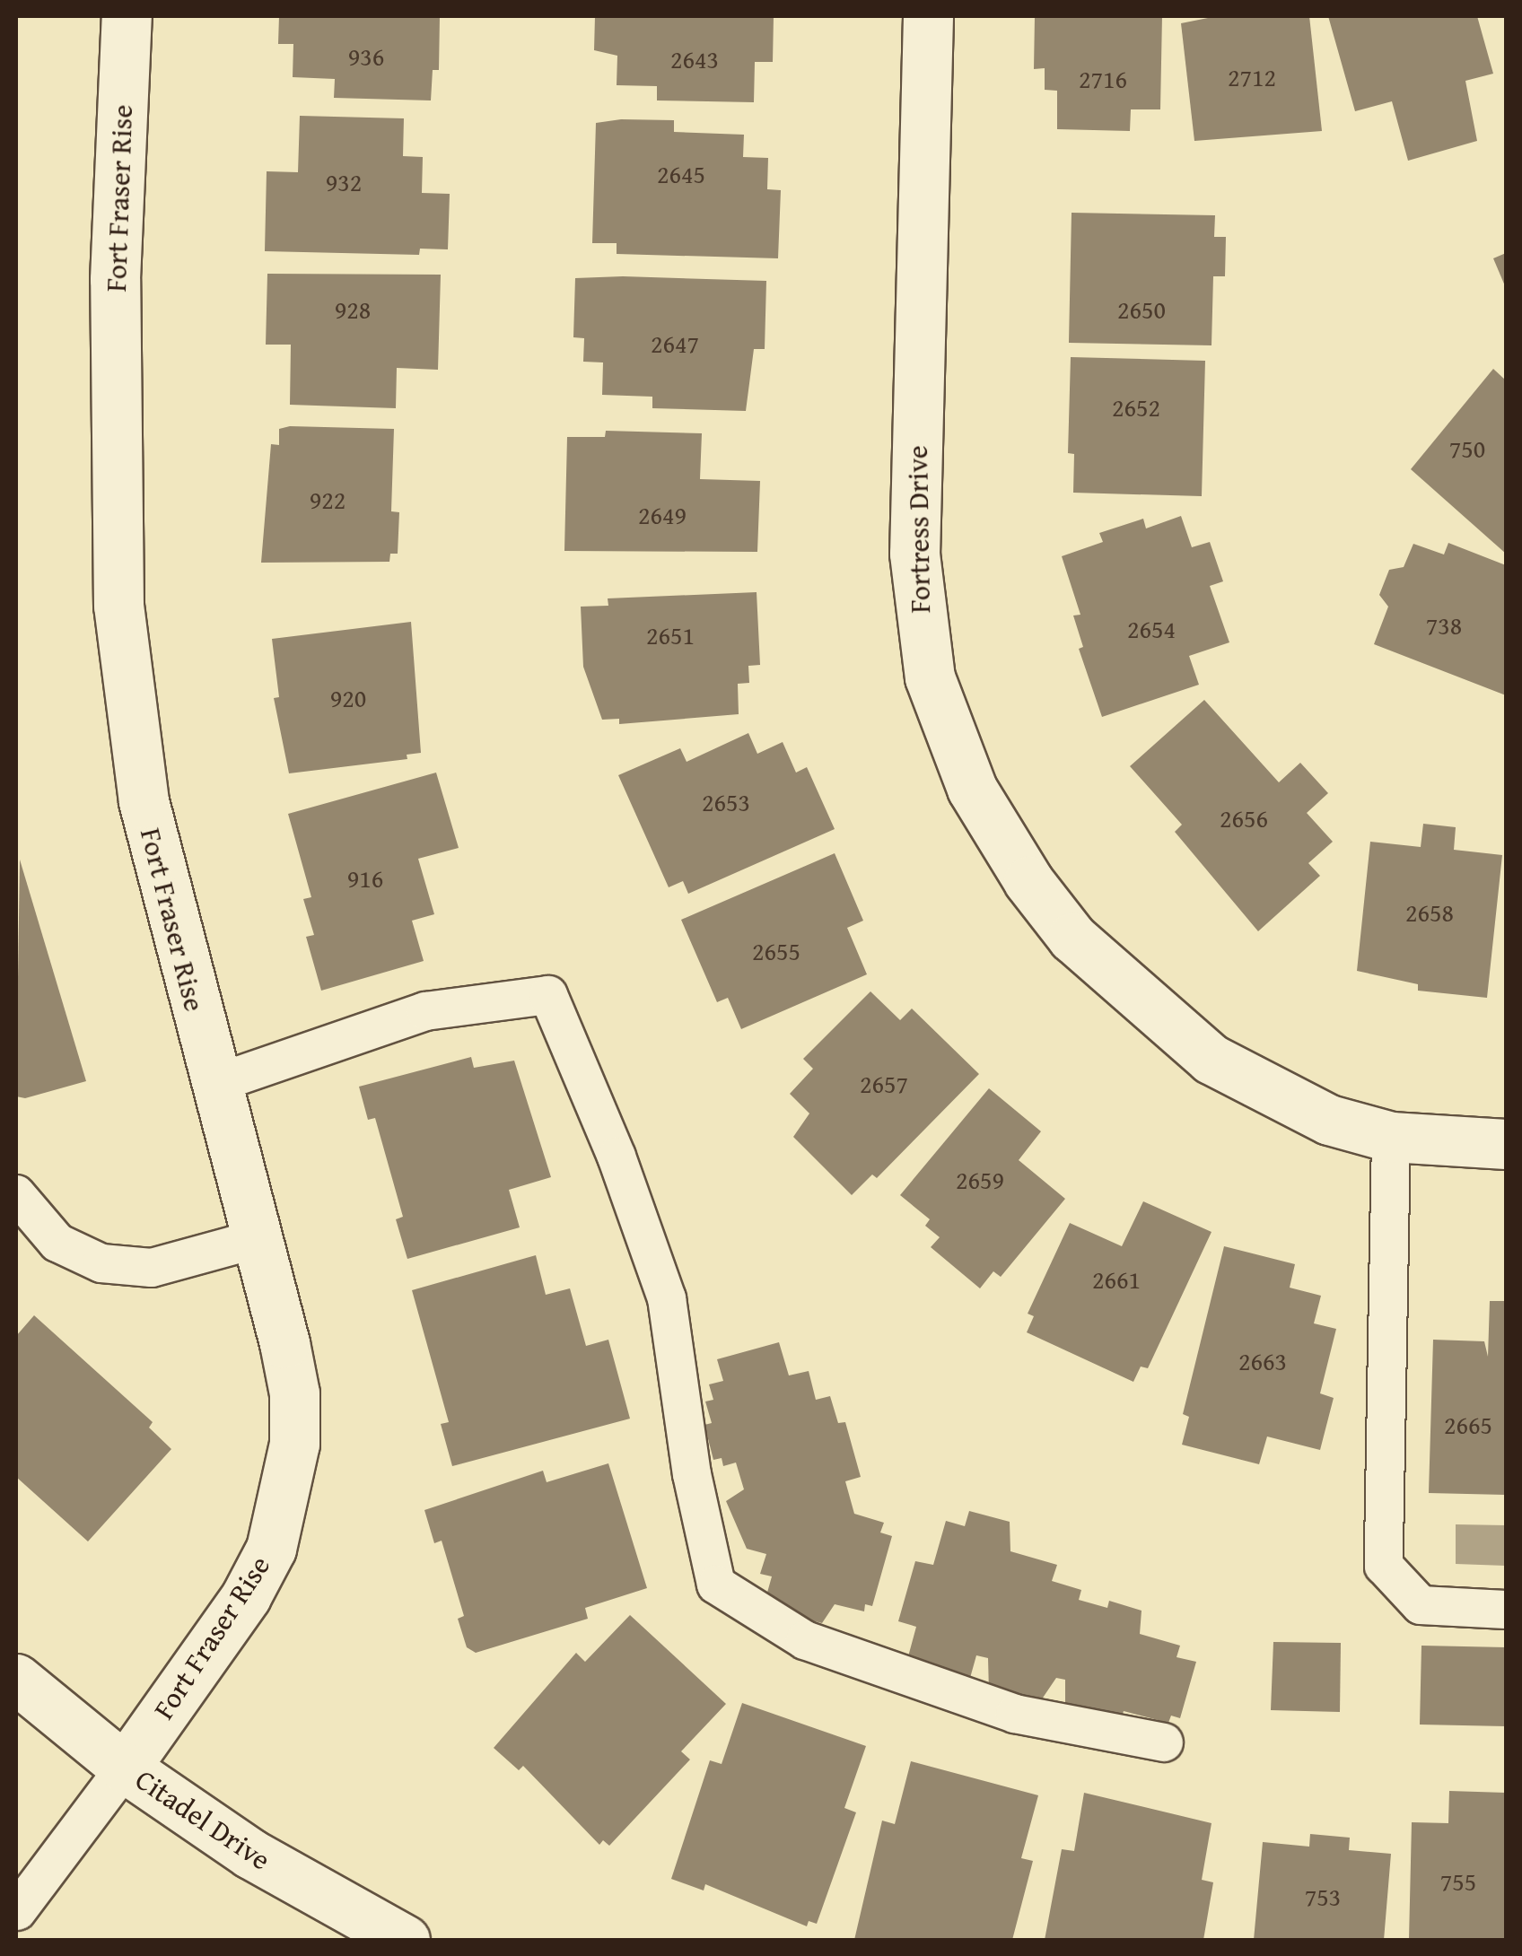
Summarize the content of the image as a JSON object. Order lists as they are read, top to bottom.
{
  "streets": {
    "street": ["Fort Fraser Rise", "Fortress Drive", "Citadel Drive"]
  },
  "crossings": [
    ["Fort Fraser Rise", "Citadel Drive"]
  ],
  "house_numbers": [
    "936",
    "2643",
    "2712",
    "2716",
    "2645",
    "932",
    "928",
    "2650",
    "2647",
    "2652",
    "750",
    "922",
    "2649",
    "738",
    "2654",
    "2651",
    "920",
    "2653",
    "2656",
    "916",
    "2658",
    "2655",
    "2657",
    "2659",
    "2661",
    "2663",
    "2665",
    "755",
    "753"
  ]
}
